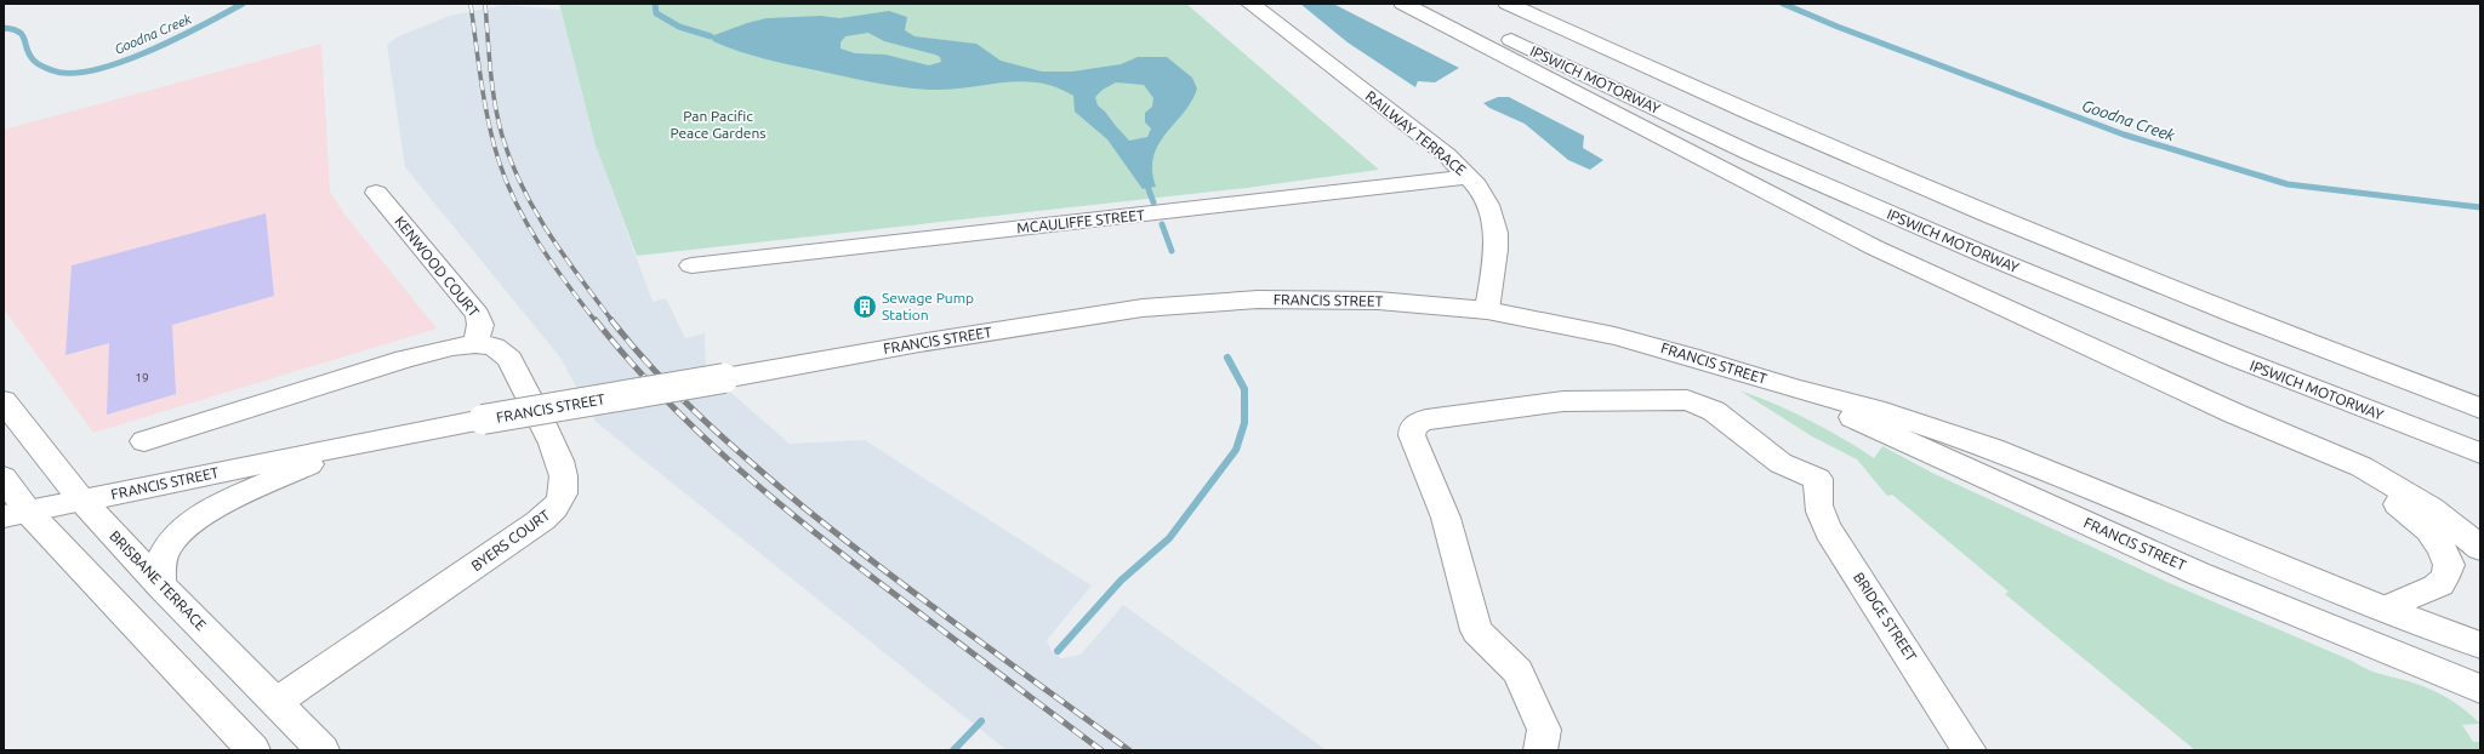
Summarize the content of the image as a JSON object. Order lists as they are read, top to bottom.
{
  "streets": {
    "main road": [
      "IPSWICH MOTORWAY",
      "RAILWAY TERRACE",
      "MCAULIFFE STREET",
      "KENWOOD COURT",
      "FRANCIS STREET",
      "BYERS COURT",
      "BRISBANE TERRACE",
      "BRIDGE STREET"
    ]
  },
  "crossings": [
    ["RAILWAY TERRACE", "MCAULIFFE STREET"],
    ["RAILWAY TERRACE", "FRANCIS STREET"],
    ["KENWOOD COURT", "BYERS COURT"],
    ["FRANCIS STREET", "BRISBANE TERRACE"],
    ["BYERS COURT", "BRISBANE TERRACE"]
  ],
  "water": ["Goodna Creek"],
  "parks": ["Pan Pacific Peace Gardens"],
  "places": {
    "building": ["Sewage Pump Station"]
  },
  "house_numbers": ["19"]
}
